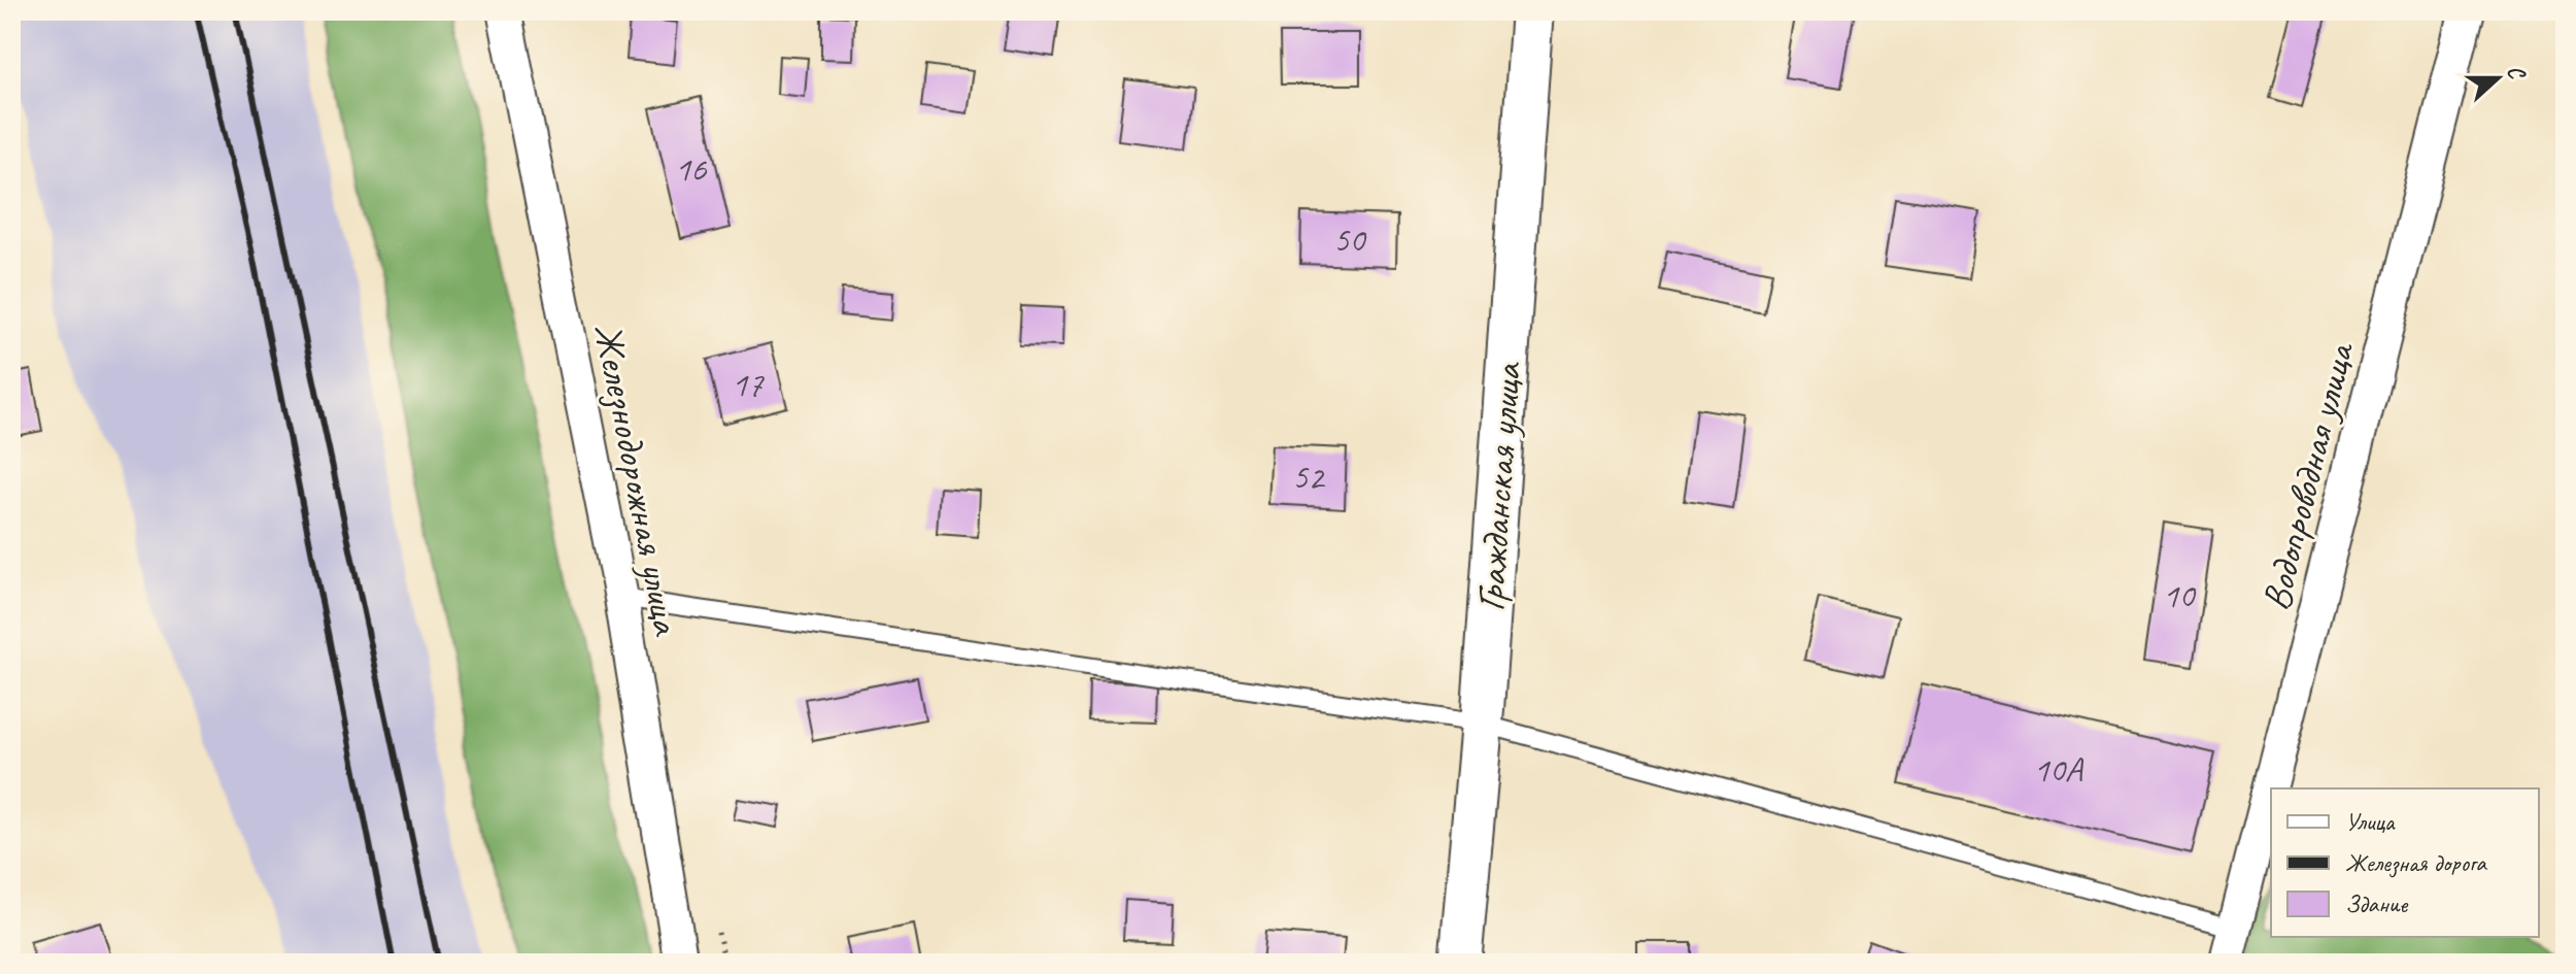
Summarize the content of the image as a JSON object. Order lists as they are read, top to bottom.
{
  "streets": {
    "street": ["Водопроводная улица", "Железнодорожная улица", "Гражданская улица"]
  },
  "house_numbers": [
    "16",
    "50",
    "17",
    "52",
    "10",
    "10А"
  ],
  "legend": ["Улица", "Железная дорога", "Здание"],
  "north": "right"
}
